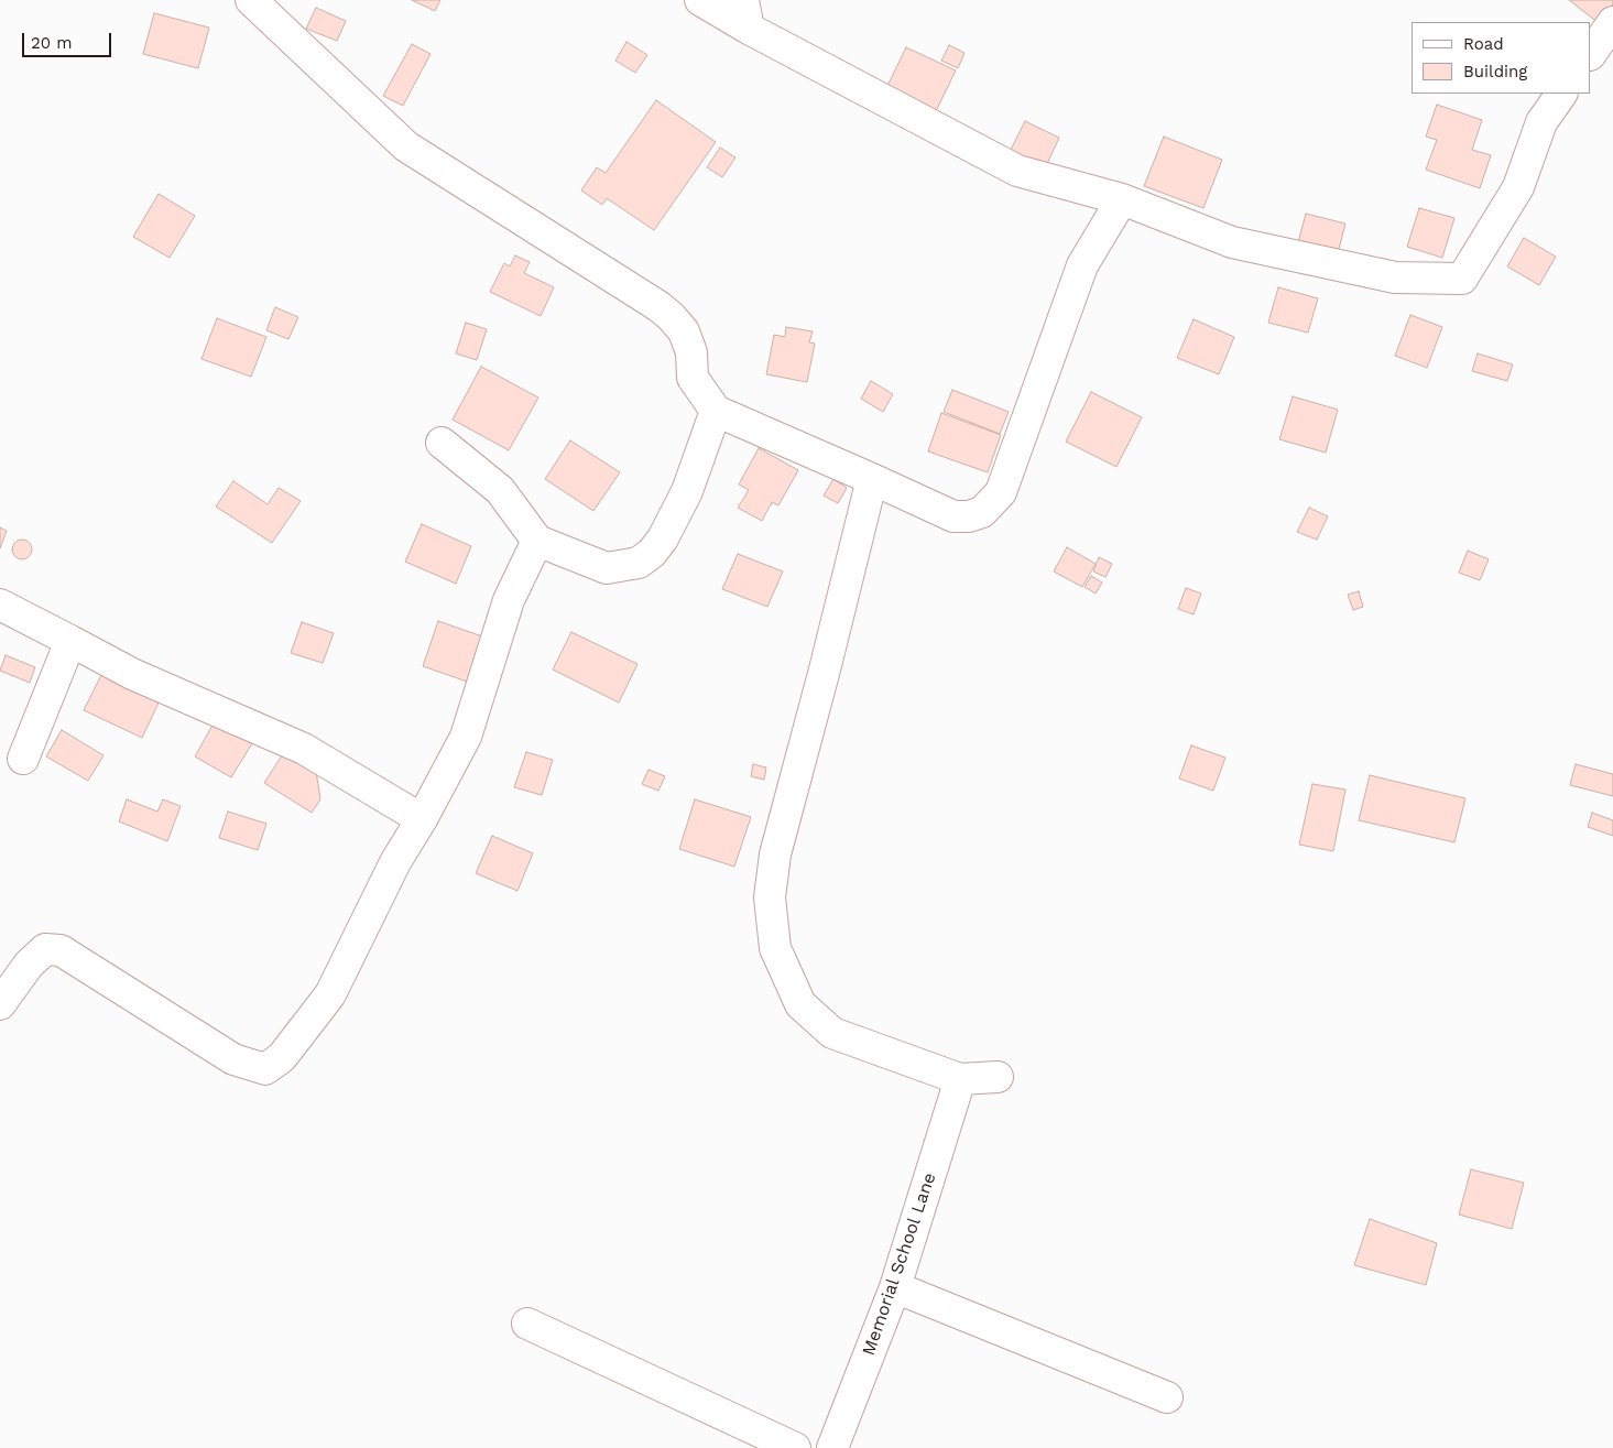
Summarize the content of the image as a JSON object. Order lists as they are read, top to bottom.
{
  "streets": {
    "street": ["Memorial School Lane"]
  },
  "legend": ["Road", "Building"],
  "scale_bar": "20 m"
}
